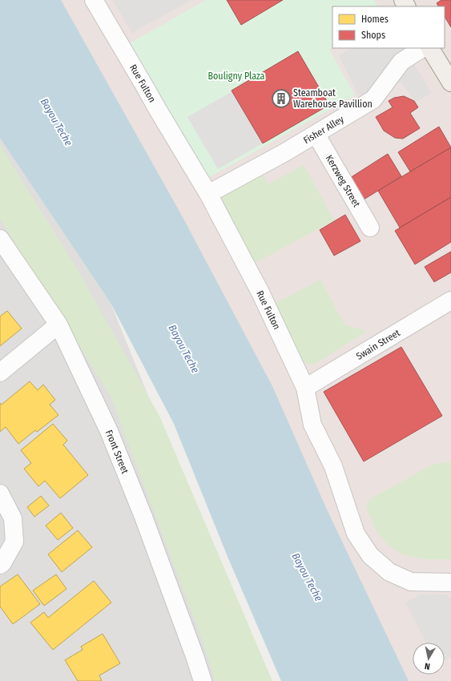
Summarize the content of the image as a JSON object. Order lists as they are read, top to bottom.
{
  "streets": {
    "street": [
      "Rue Fulton",
      "Fisher Alley",
      "Kerzweg Street",
      "Swain Street",
      "Front Street"
    ]
  },
  "crossings": [
    ["Rue Fulton", "Fisher Alley"],
    ["Rue Fulton", "Swain Street"],
    ["Fisher Alley", "Kerzweg Street"]
  ],
  "water": ["Bayou Teche"],
  "parks": ["Bouligny Plaza"],
  "places": {
    "building": ["Steamboat Warehouse Pavillion"]
  },
  "legend": ["Homes", "Shops"],
  "north": "bottom"
}
